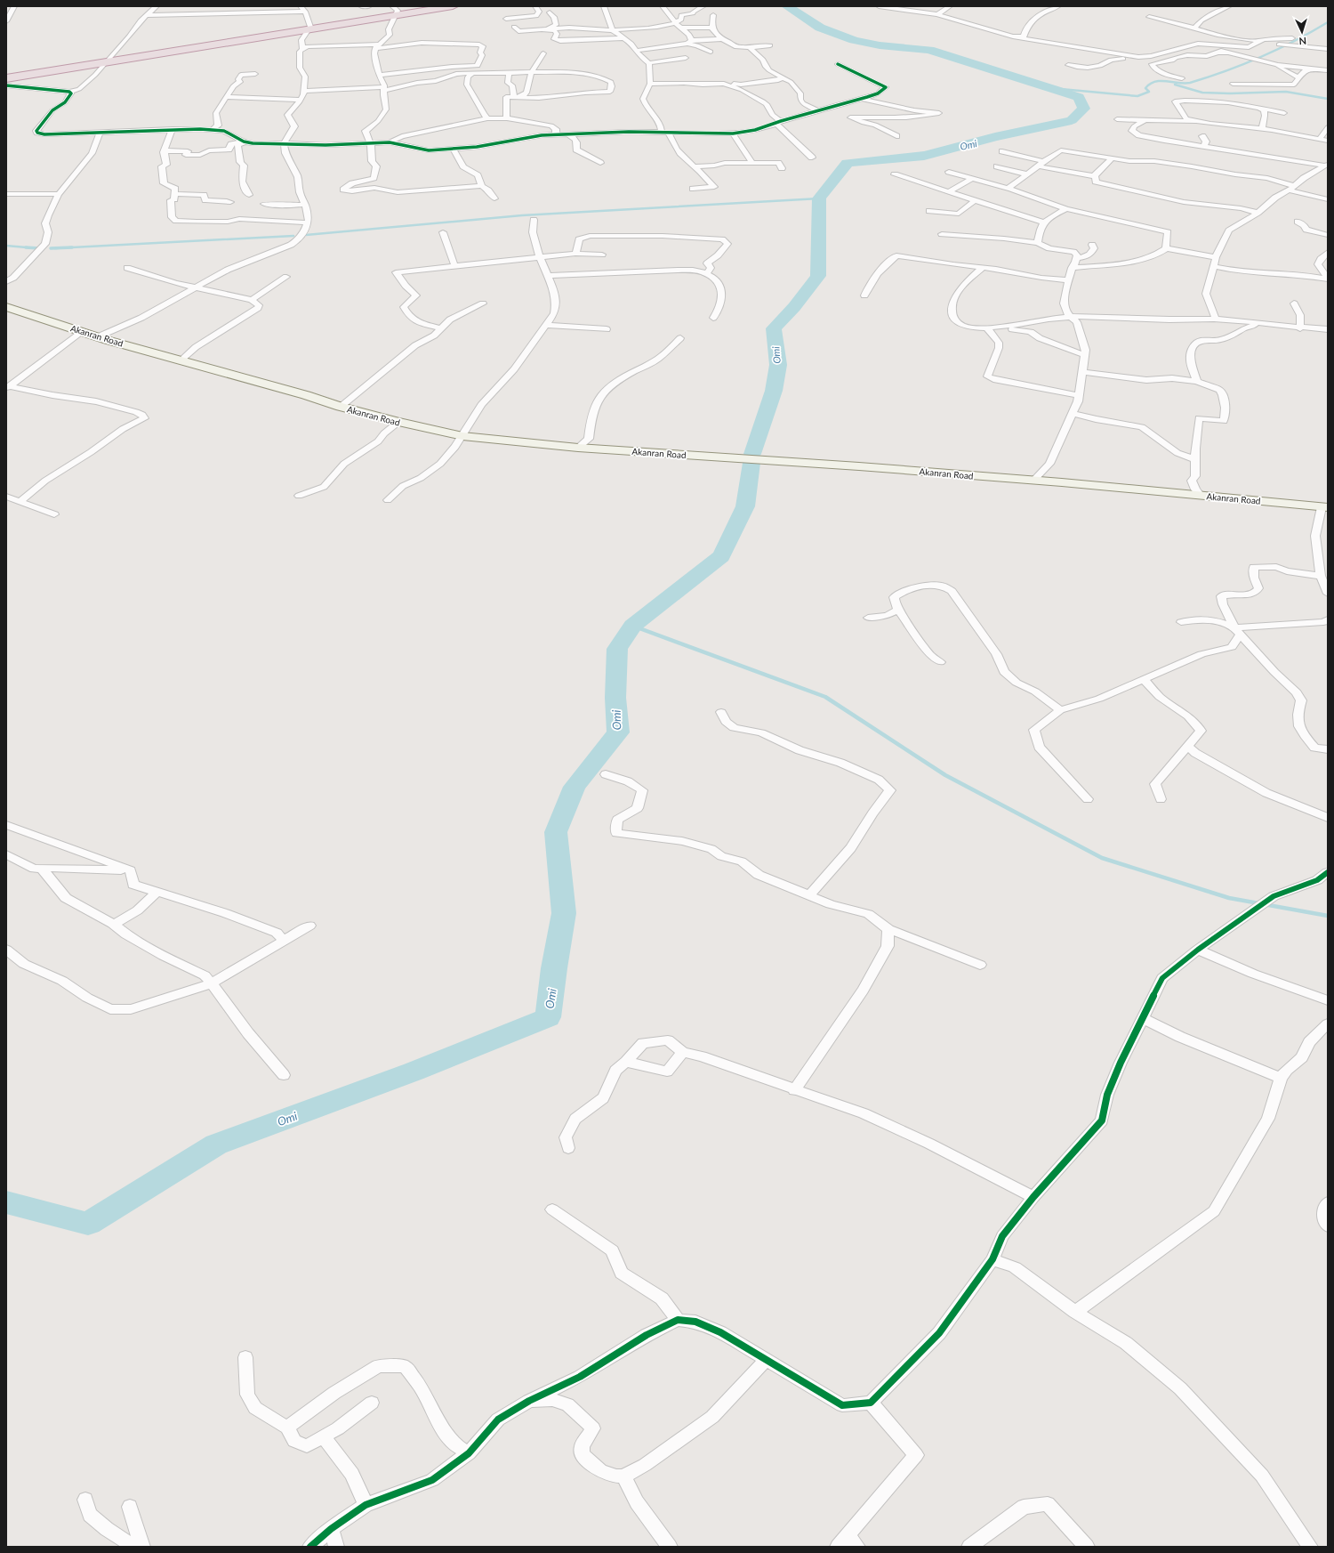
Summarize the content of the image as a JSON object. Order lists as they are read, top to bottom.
{
  "streets": {
    "main road": ["Akanran Road"]
  },
  "water": ["Omi"],
  "north": "bottom"
}
